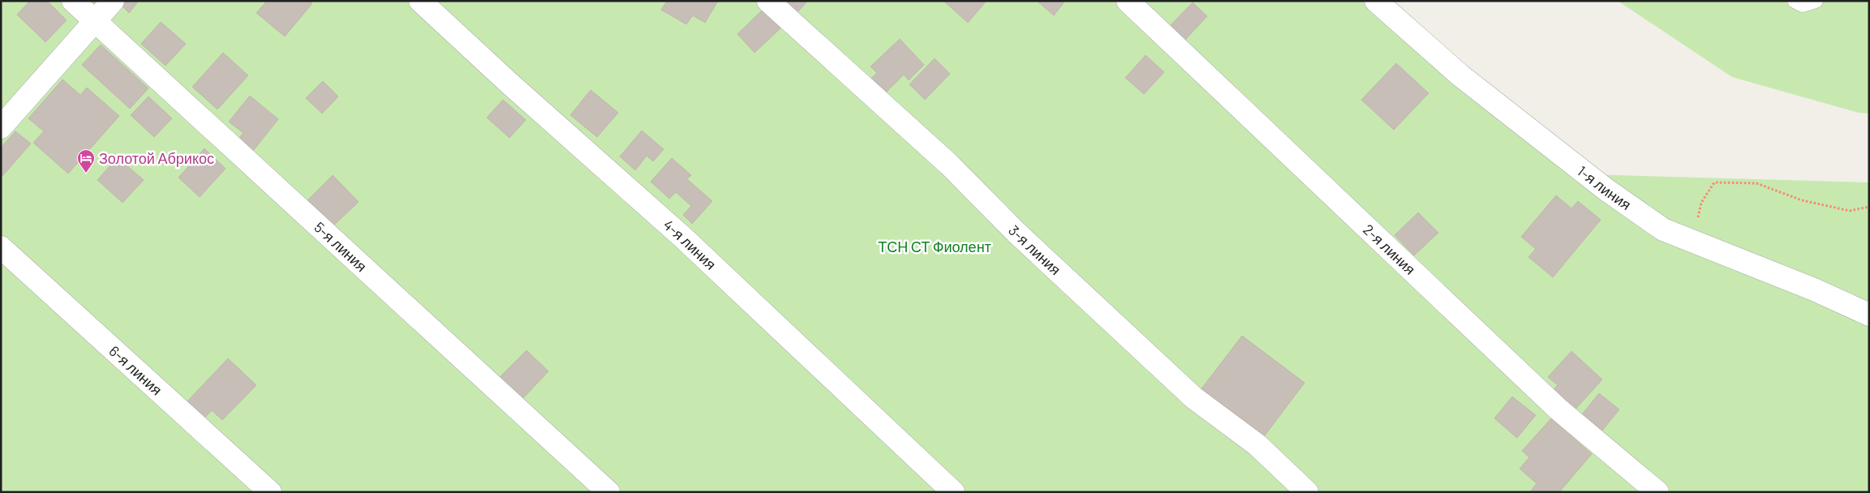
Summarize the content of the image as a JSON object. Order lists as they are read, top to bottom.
{
  "streets": {
    "street": [
      "1-я линия",
      "4-я линия",
      "5-я линия",
      "3-я линия",
      "2-я линия",
      "6-я линия"
    ]
  },
  "parks": ["ТСН СТ Фиолент"],
  "places": {
    "hotel": ["Золотой Абрикос"]
  }
}
